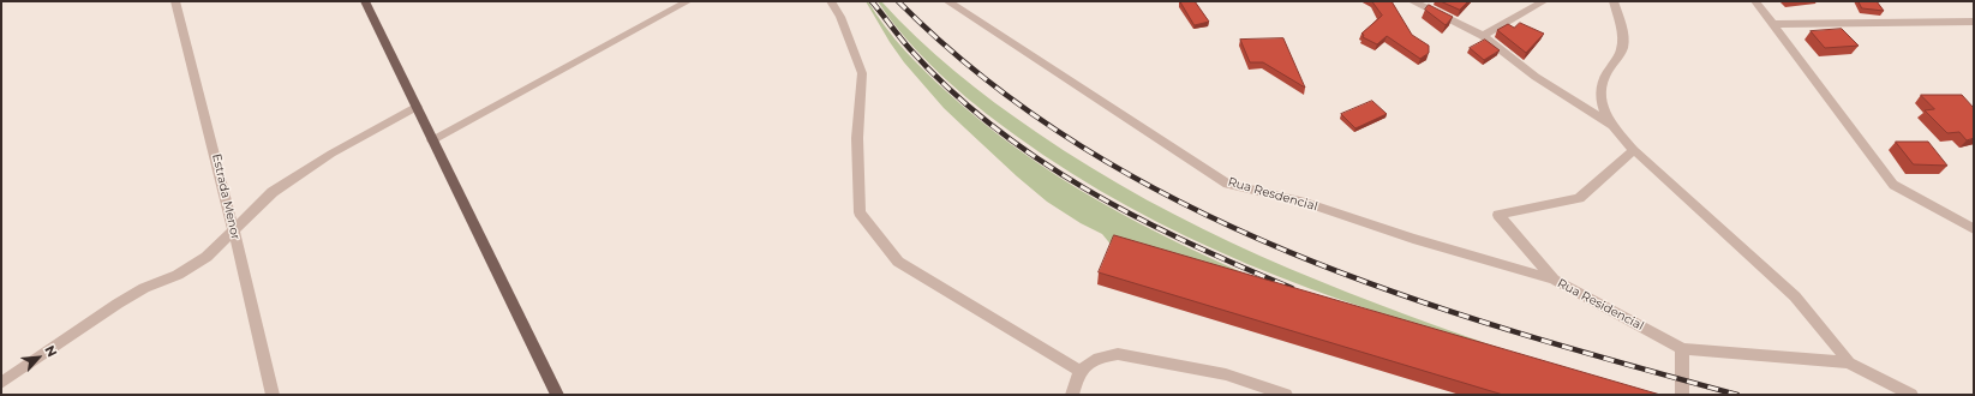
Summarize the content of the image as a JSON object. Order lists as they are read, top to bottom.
{
  "streets": {
    "street": ["Rua Resdencial", "Estrada Menor", "Rua Residencial"]
  },
  "crossings": [
    ["Rua Resdencial", "Rua Residencial"]
  ],
  "north": "top right"
}
